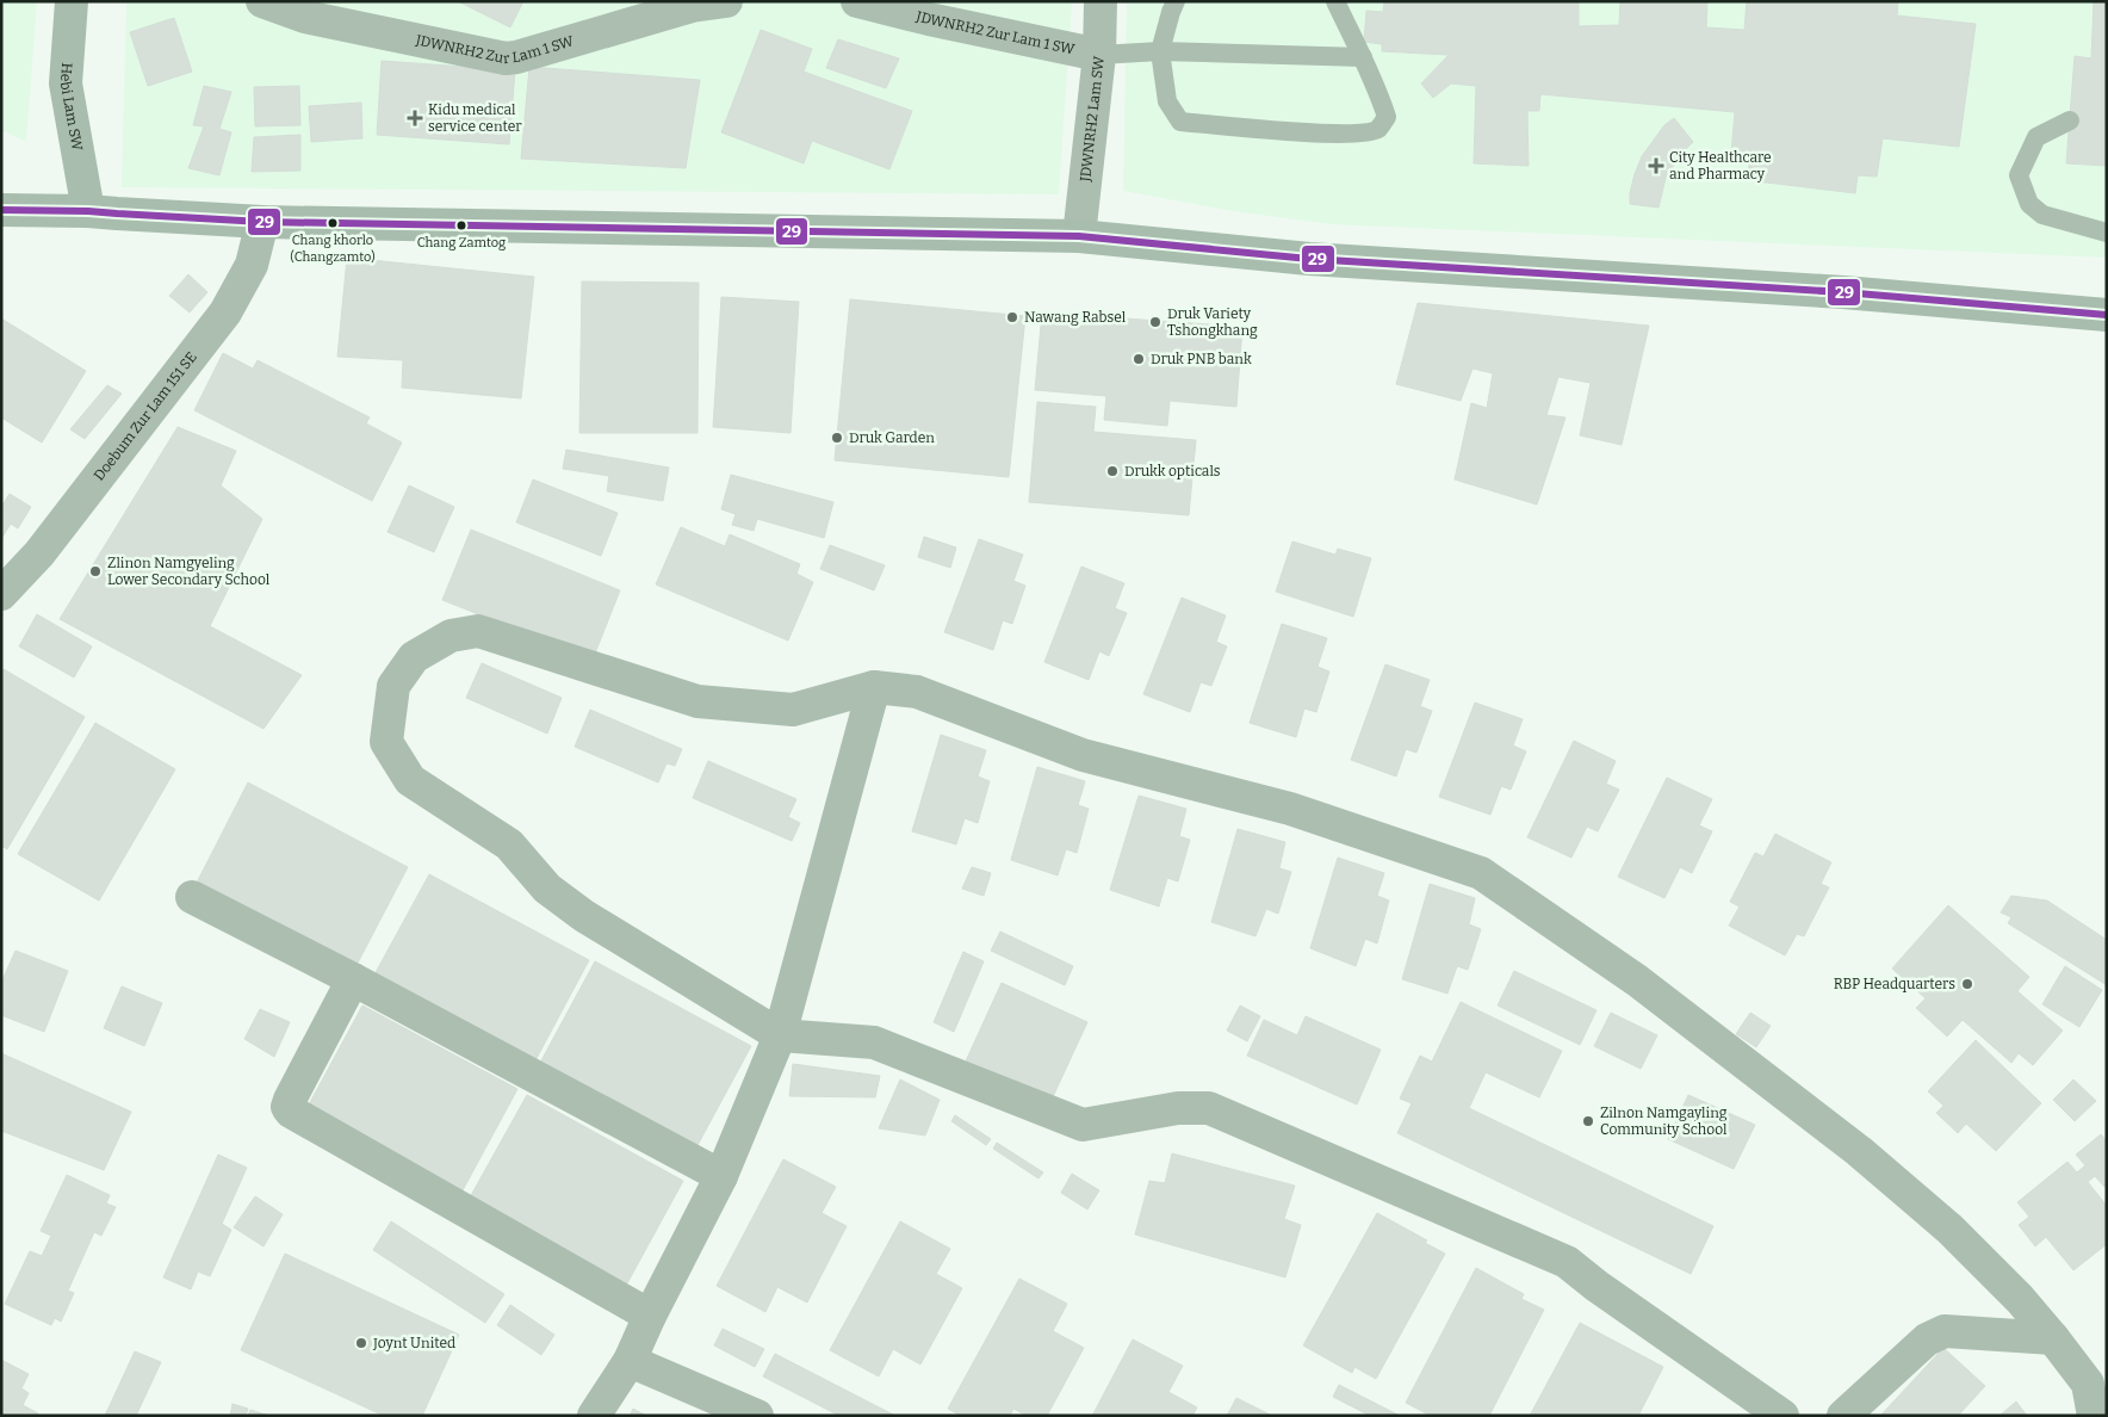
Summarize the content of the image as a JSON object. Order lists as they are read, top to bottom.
{
  "streets": {
    "main road": ["Hebi Lam SW"],
    "street": ["JDWNRH2 Zur Lam 1 SW", "JDWNRH2 Lam SW", "Doebum Zur Lam 151 SE"]
  },
  "crossings": [
    ["JDWNRH2 Zur Lam 1 SW", "JDWNRH2 Lam SW"]
  ],
  "places": {
    "health": ["Kidu medical service center", "City Healthcare and Pharmacy"],
    "other": [
      "Chang khorlo (Changzamto)",
      "Chang Zamtog",
      "Nawang Rabsel",
      "Druk Variety Tshongkhang",
      "Druk PNB bank",
      "Druk Garden",
      "Drukk opticals",
      "Zlinon Namgyeling Lower Secondary School",
      "RBP Headquarters",
      "Zilnon Namgayling Community School",
      "Joynt United"
    ]
  },
  "lines": ["transit line 29"]
}
